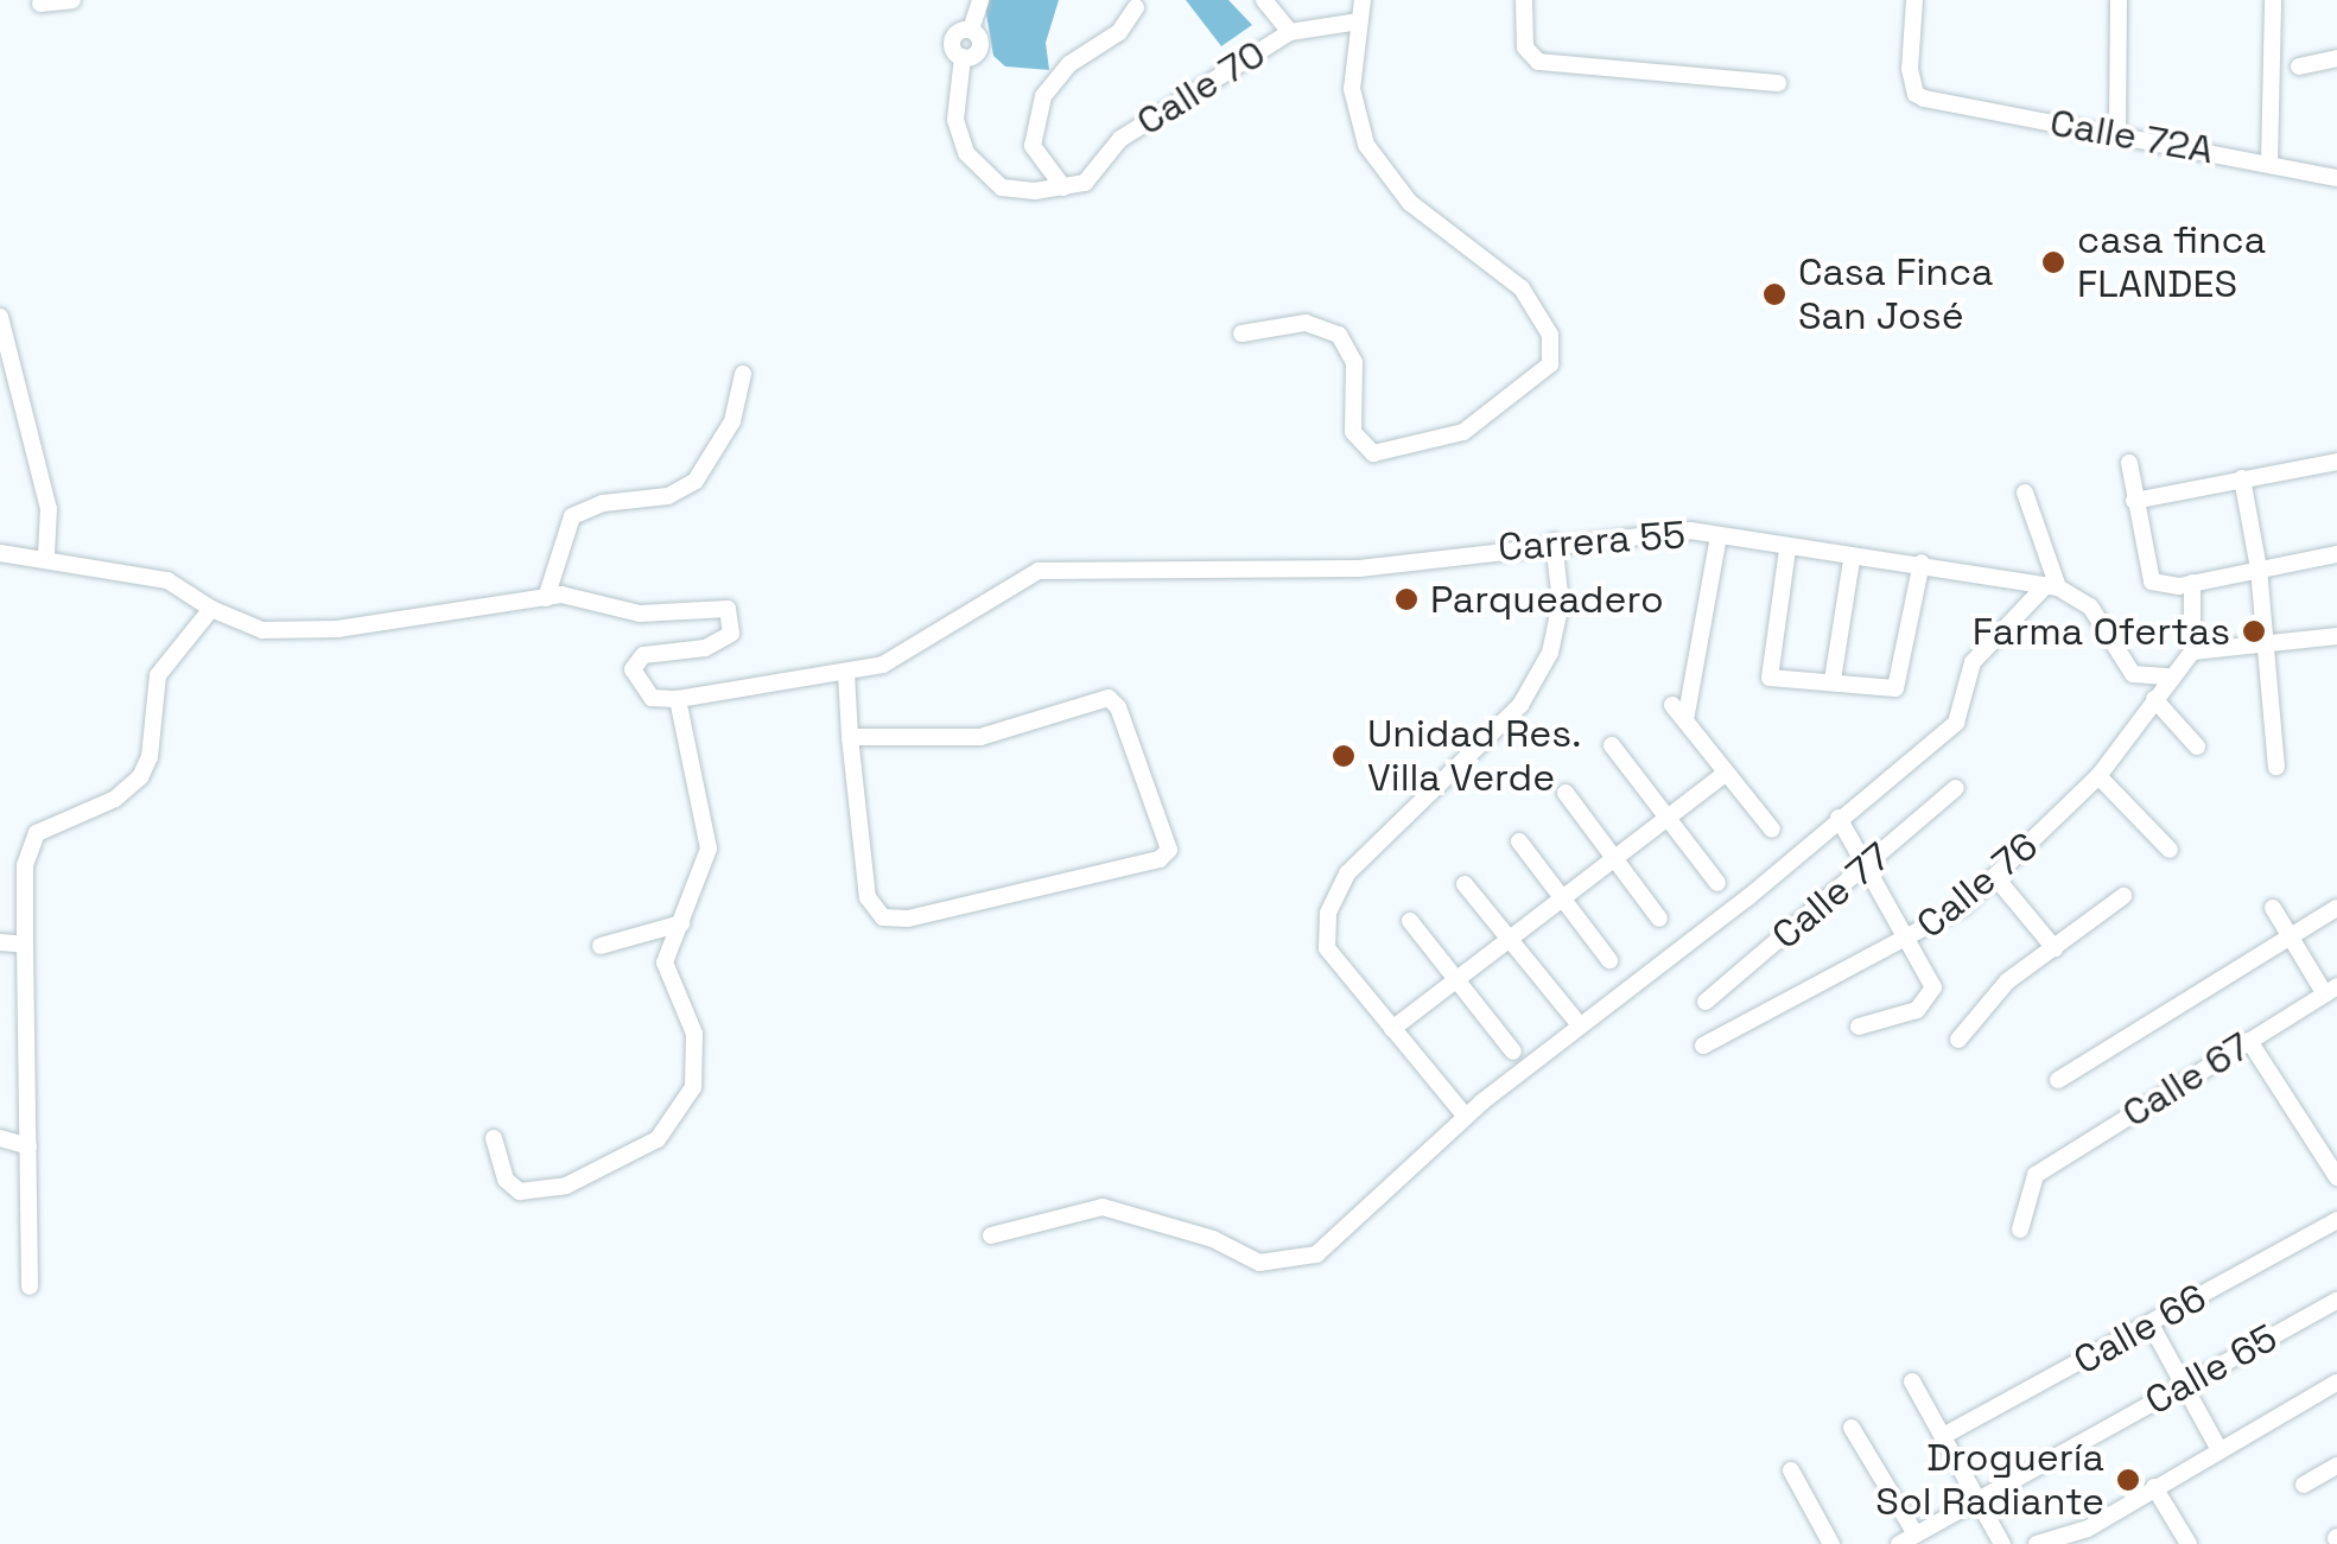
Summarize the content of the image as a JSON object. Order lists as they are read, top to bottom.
{
  "streets": {
    "street": [
      "Calle 70",
      "Calle 72A",
      "Carrera 55",
      "Calle 76",
      "Calle 77",
      "Calle 67",
      "Calle 66",
      "Calle 65"
    ]
  },
  "crossings": [
    ["Carrera 55", "Calle 76"]
  ],
  "places": [
    "casa finca FLANDES",
    "Casa Finca San José",
    "Parqueadero",
    "Farma Ofertas",
    "Unidad Res. Villa Verde",
    "Droguería Sol Radiante"
  ]
}
